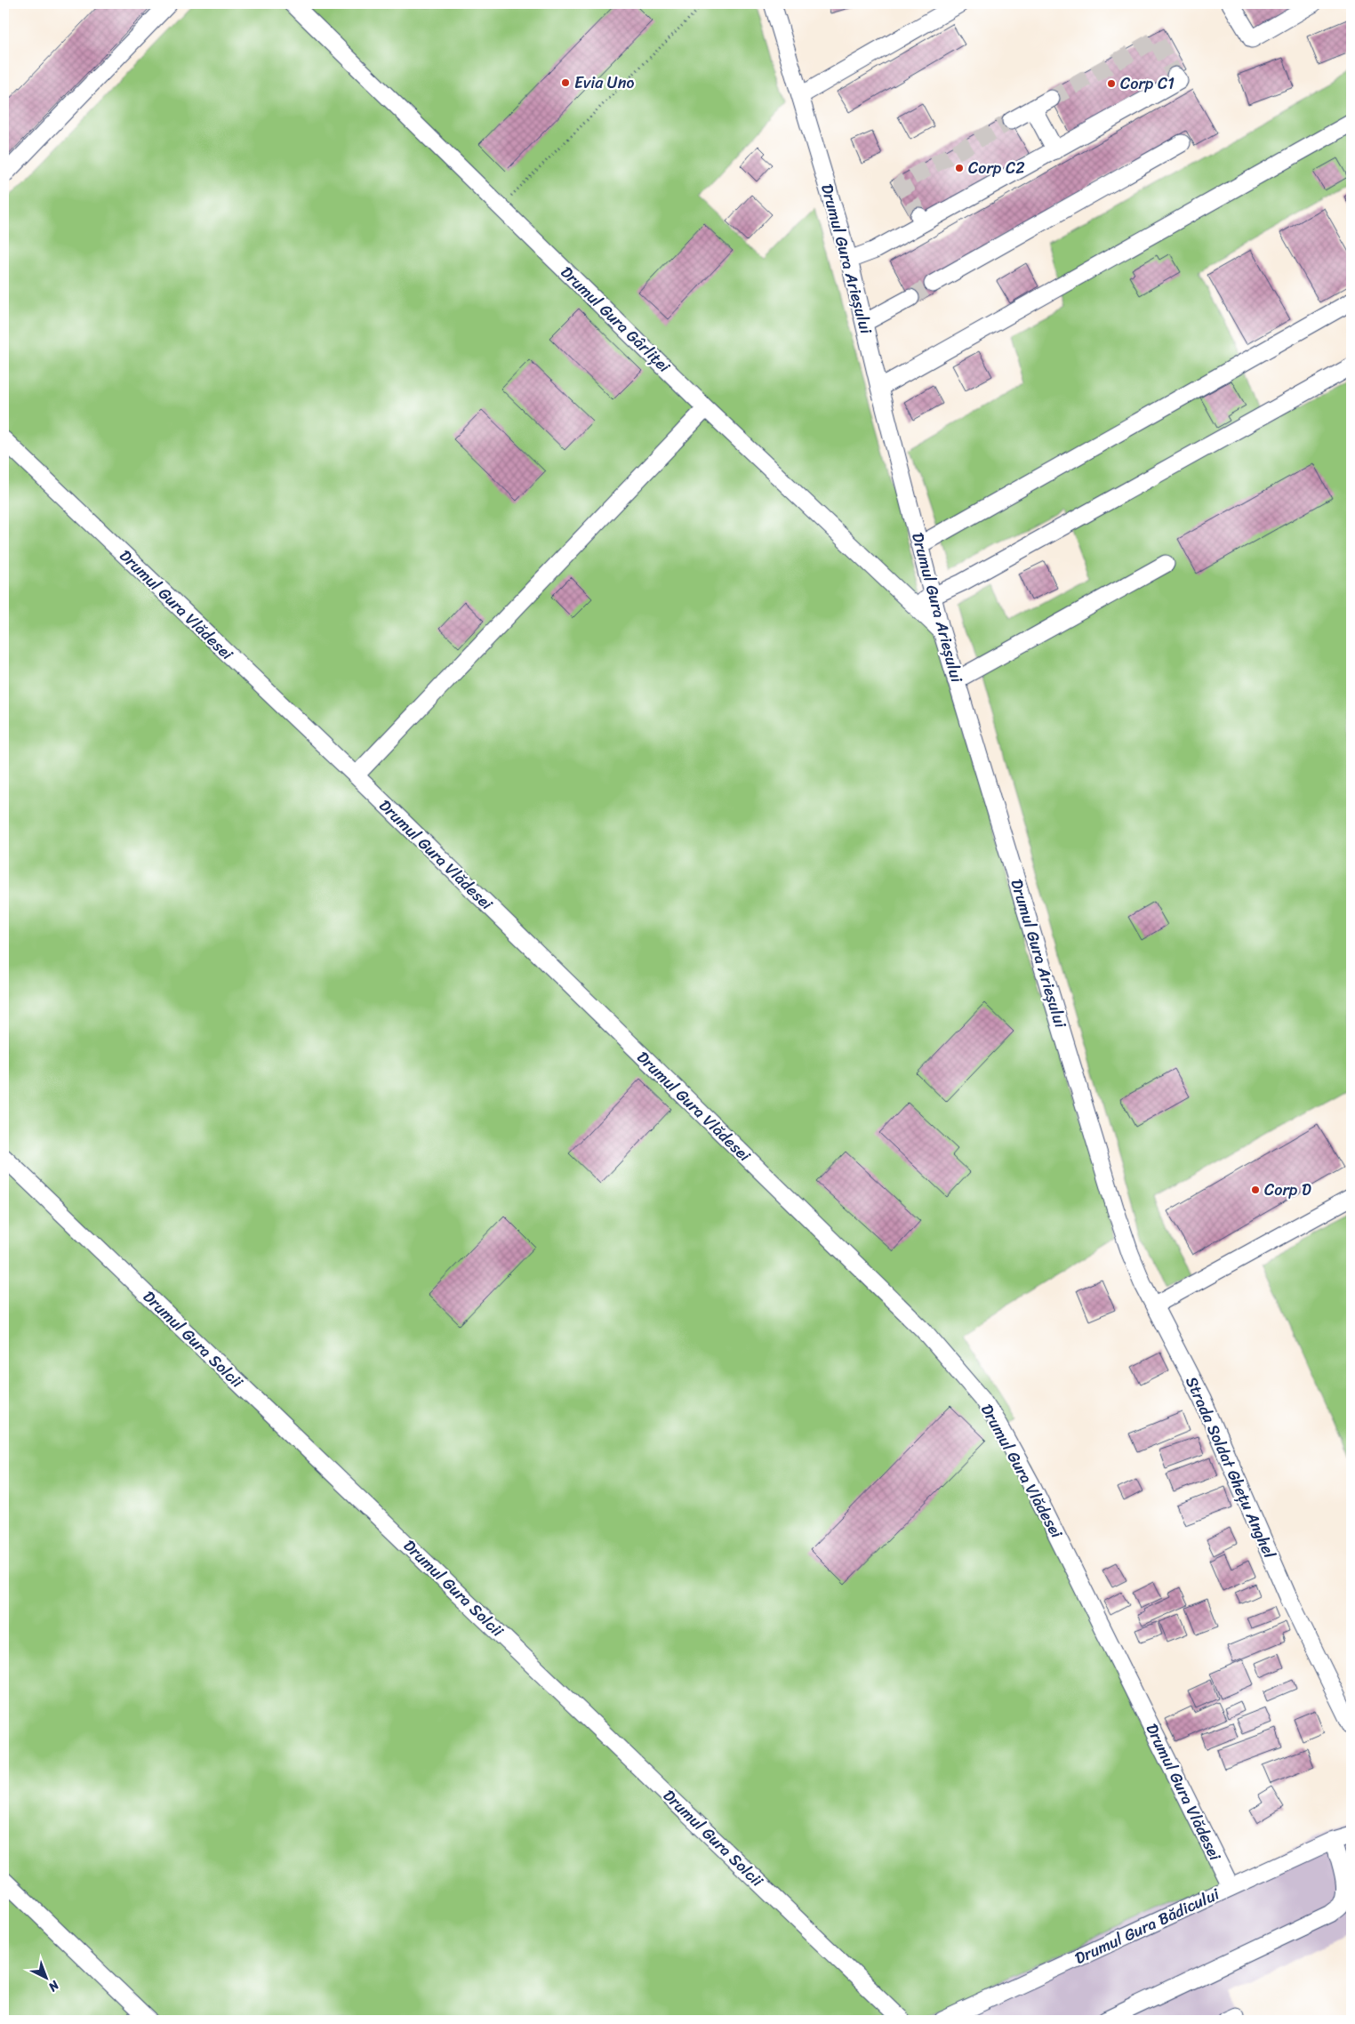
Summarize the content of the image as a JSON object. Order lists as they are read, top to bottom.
{
  "streets": {
    "street": [
      "Drumul Gura Arieșului",
      "Drumul Gura Gârliței",
      "Drumul Gura Vlădesei",
      "Drumul Gura Solcii",
      "Strada Soldat Ghețu Anghel",
      "Drumul Gura Bădicului"
    ]
  },
  "crossings": [
    ["Drumul Gura Arieșului", "Drumul Gura Gârliței"],
    ["Drumul Gura Arieșului", "Strada Soldat Ghețu Anghel"],
    ["Drumul Gura Vlădesei", "Drumul Gura Bădicului"]
  ],
  "places": [
    "Evia Uno",
    "Corp C1",
    "Corp C2",
    "Corp D"
  ],
  "north": "bottom right"
}
